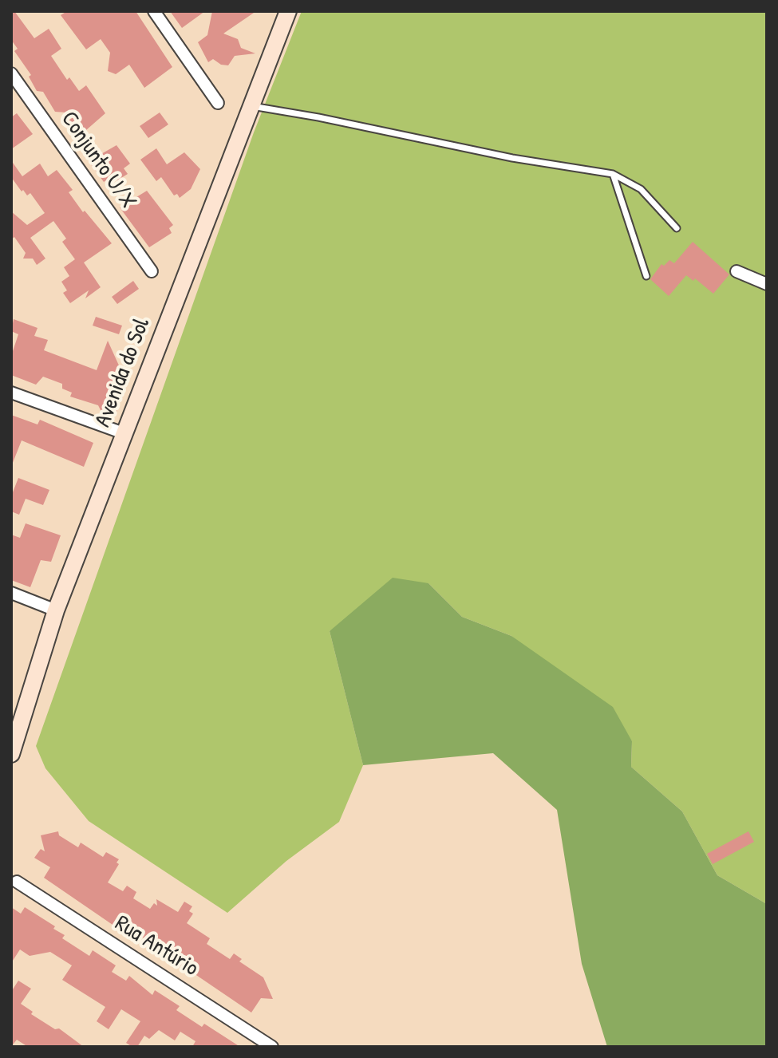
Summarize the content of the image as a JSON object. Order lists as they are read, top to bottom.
{
  "streets": {
    "street": ["Conjunto U/X", "Avenida do Sol", "Rua Antúrio"]
  }
}
